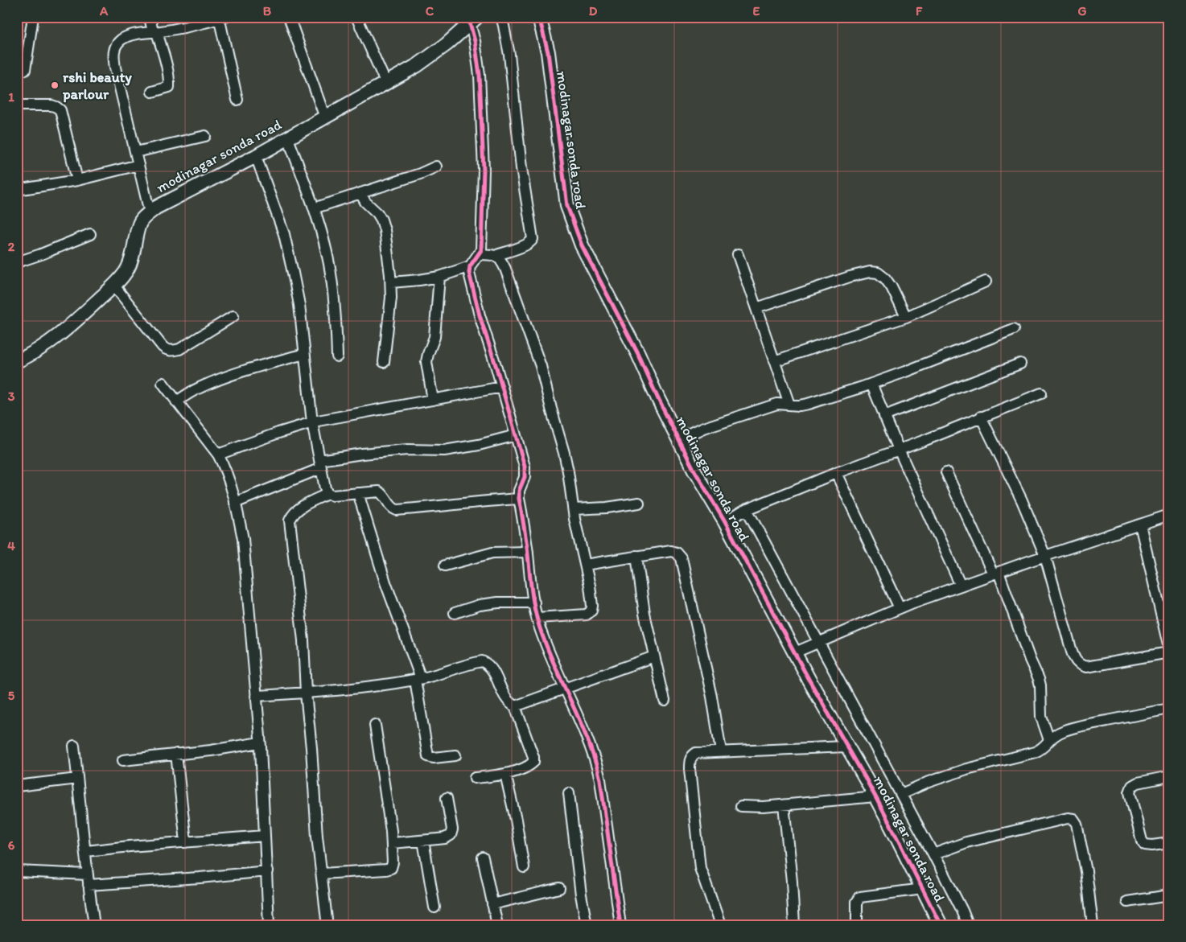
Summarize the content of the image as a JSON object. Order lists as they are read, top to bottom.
{
  "streets": {
    "street": ["modinagar sonda road"]
  },
  "places": ["rshi beauty parlour"],
  "grid": {
    "columns": [
      "A",
      "B",
      "C",
      "D",
      "E",
      "F",
      "G"
    ],
    "rows": [
      "1",
      "2",
      "3",
      "4",
      "5",
      "6"
    ]
  }
}
